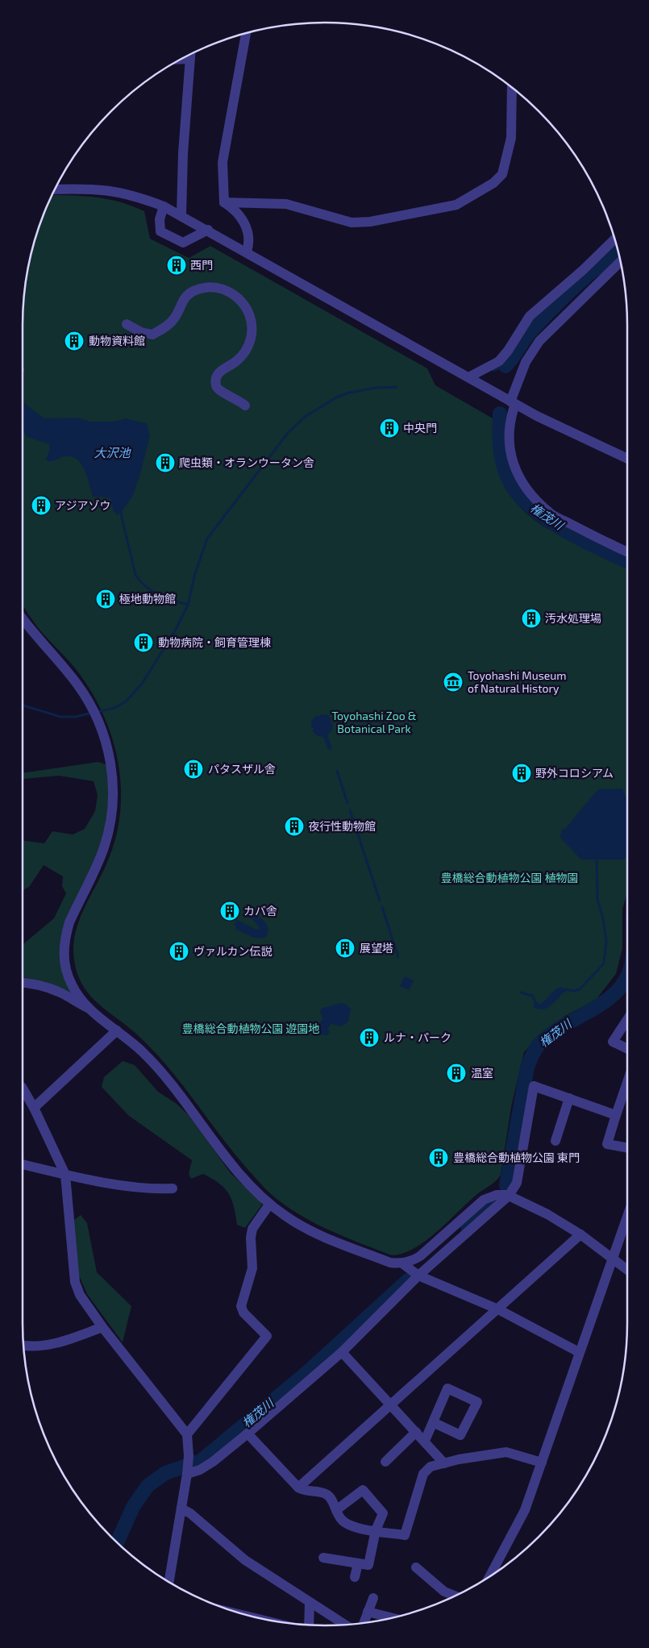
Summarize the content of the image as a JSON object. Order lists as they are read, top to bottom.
{
  "water": ["大沢池", "権茂川"],
  "parks": ["Toyohashi Zoo & Botanical Park", "豊橋総合動植物公園 植物園", "豊橋総合動植物公園 遊園地"],
  "places": {
    "building": [
      "西門",
      "動物資料館",
      "中央門",
      "爬虫類・オランウータン舎",
      "アジアゾウ",
      "極地動物館",
      "汚水処理場",
      "動物病院・飼育管理棟",
      "パタスザル舎",
      "野外コロシアム",
      "夜行性動物館",
      "カバ舎",
      "展望塔",
      "ヴァルカン伝説",
      "ルナ・パーク",
      "温室",
      "豊橋総合動植物公園 東門"
    ],
    "museum": ["Toyohashi Museum of Natural History"]
  }
}
